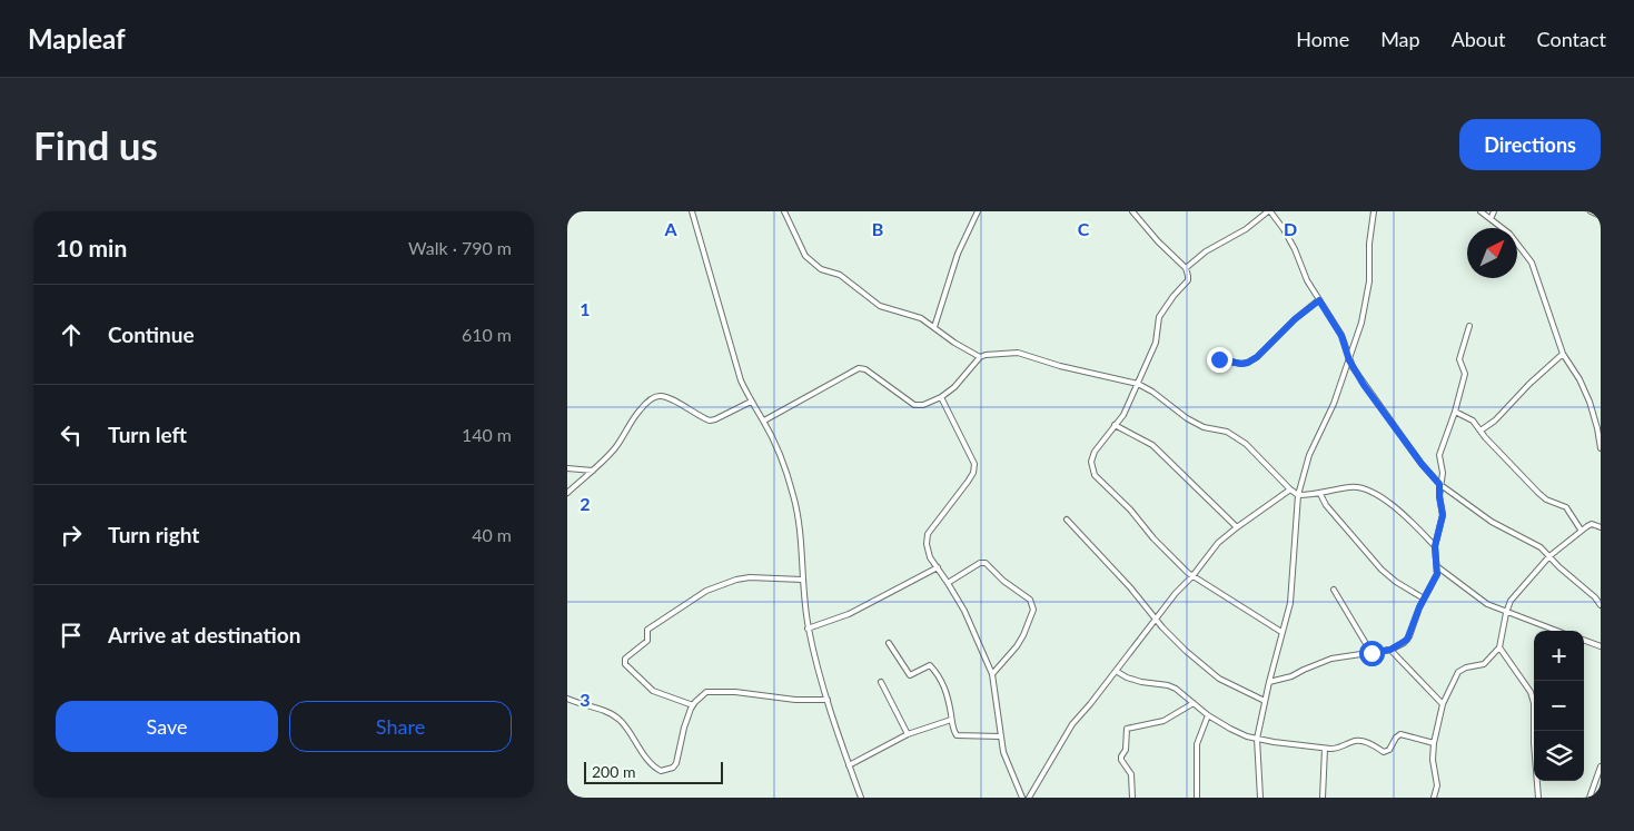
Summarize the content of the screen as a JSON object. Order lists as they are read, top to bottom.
{
  "scale_bar": "200 m",
  "north": "top right",
  "page": {
    "header": "Mapleaf",
    "nav": [
      "Home",
      "Map",
      "About",
      "Contact"
    ],
    "buttons": [
      "Directions",
      ["Save", "Share"]
    ],
    "title": "Find us",
    "heading": ["10 min", "Walk · 790 m"],
    "list": [
      ["Continue", "610 m"],
      ["Turn left", "140 m"],
      ["Turn right", "40 m"],
      "Arrive at destination"
    ],
    "map_buttons": ["+", "−"],
    "scale": "200 m"
  },
  "grid": {
    "columns": [
      "A",
      "B",
      "C",
      "D"
    ],
    "rows": ["1", "2", "3"]
  }
}
